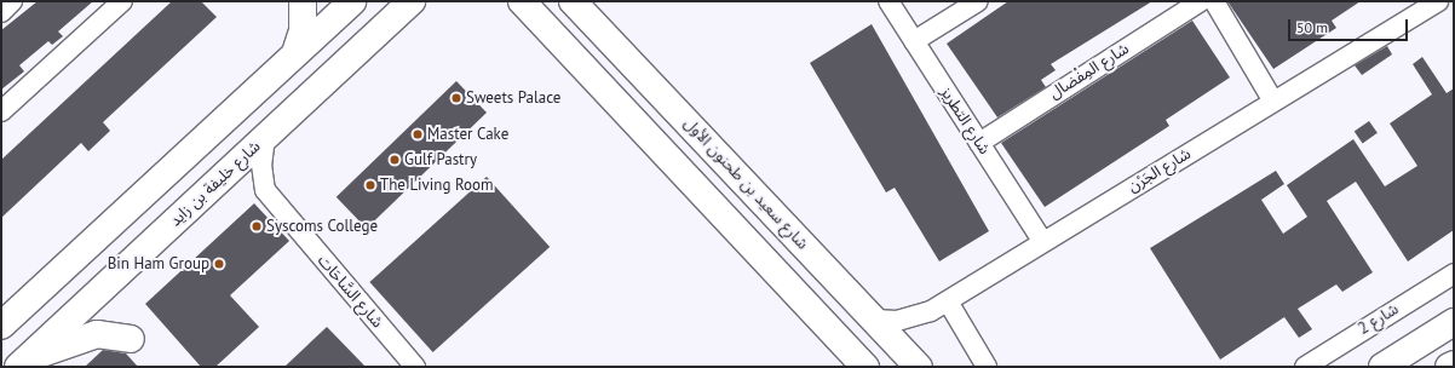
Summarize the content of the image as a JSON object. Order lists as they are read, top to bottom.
{
  "streets": {
    "main road": ["شارع خليفة بن زايد", "شارع سعيد بن طحنون الأول"],
    "street": [
      "شارع المِفْضال",
      "شارع التطريز",
      "شارع الجَرْن",
      "شارع السَّاحَات",
      "شارع 2"
    ]
  },
  "crossings": [
    ["شارع المِفْضال", "شارع التطريز"],
    ["شارع التطريز", "شارع الجَرْن"],
    ["شارع الجَرْن", "شارع سعيد بن طحنون الأول"],
    ["شارع خليفة بن زايد", "شارع السَّاحَات"]
  ],
  "places": [
    "Sweets Palace",
    "Master Cake",
    "Gulf Pastry",
    "The Living Room",
    "Syscoms College",
    "Bin Ham Group"
  ],
  "scale_bar": "50 m"
}
